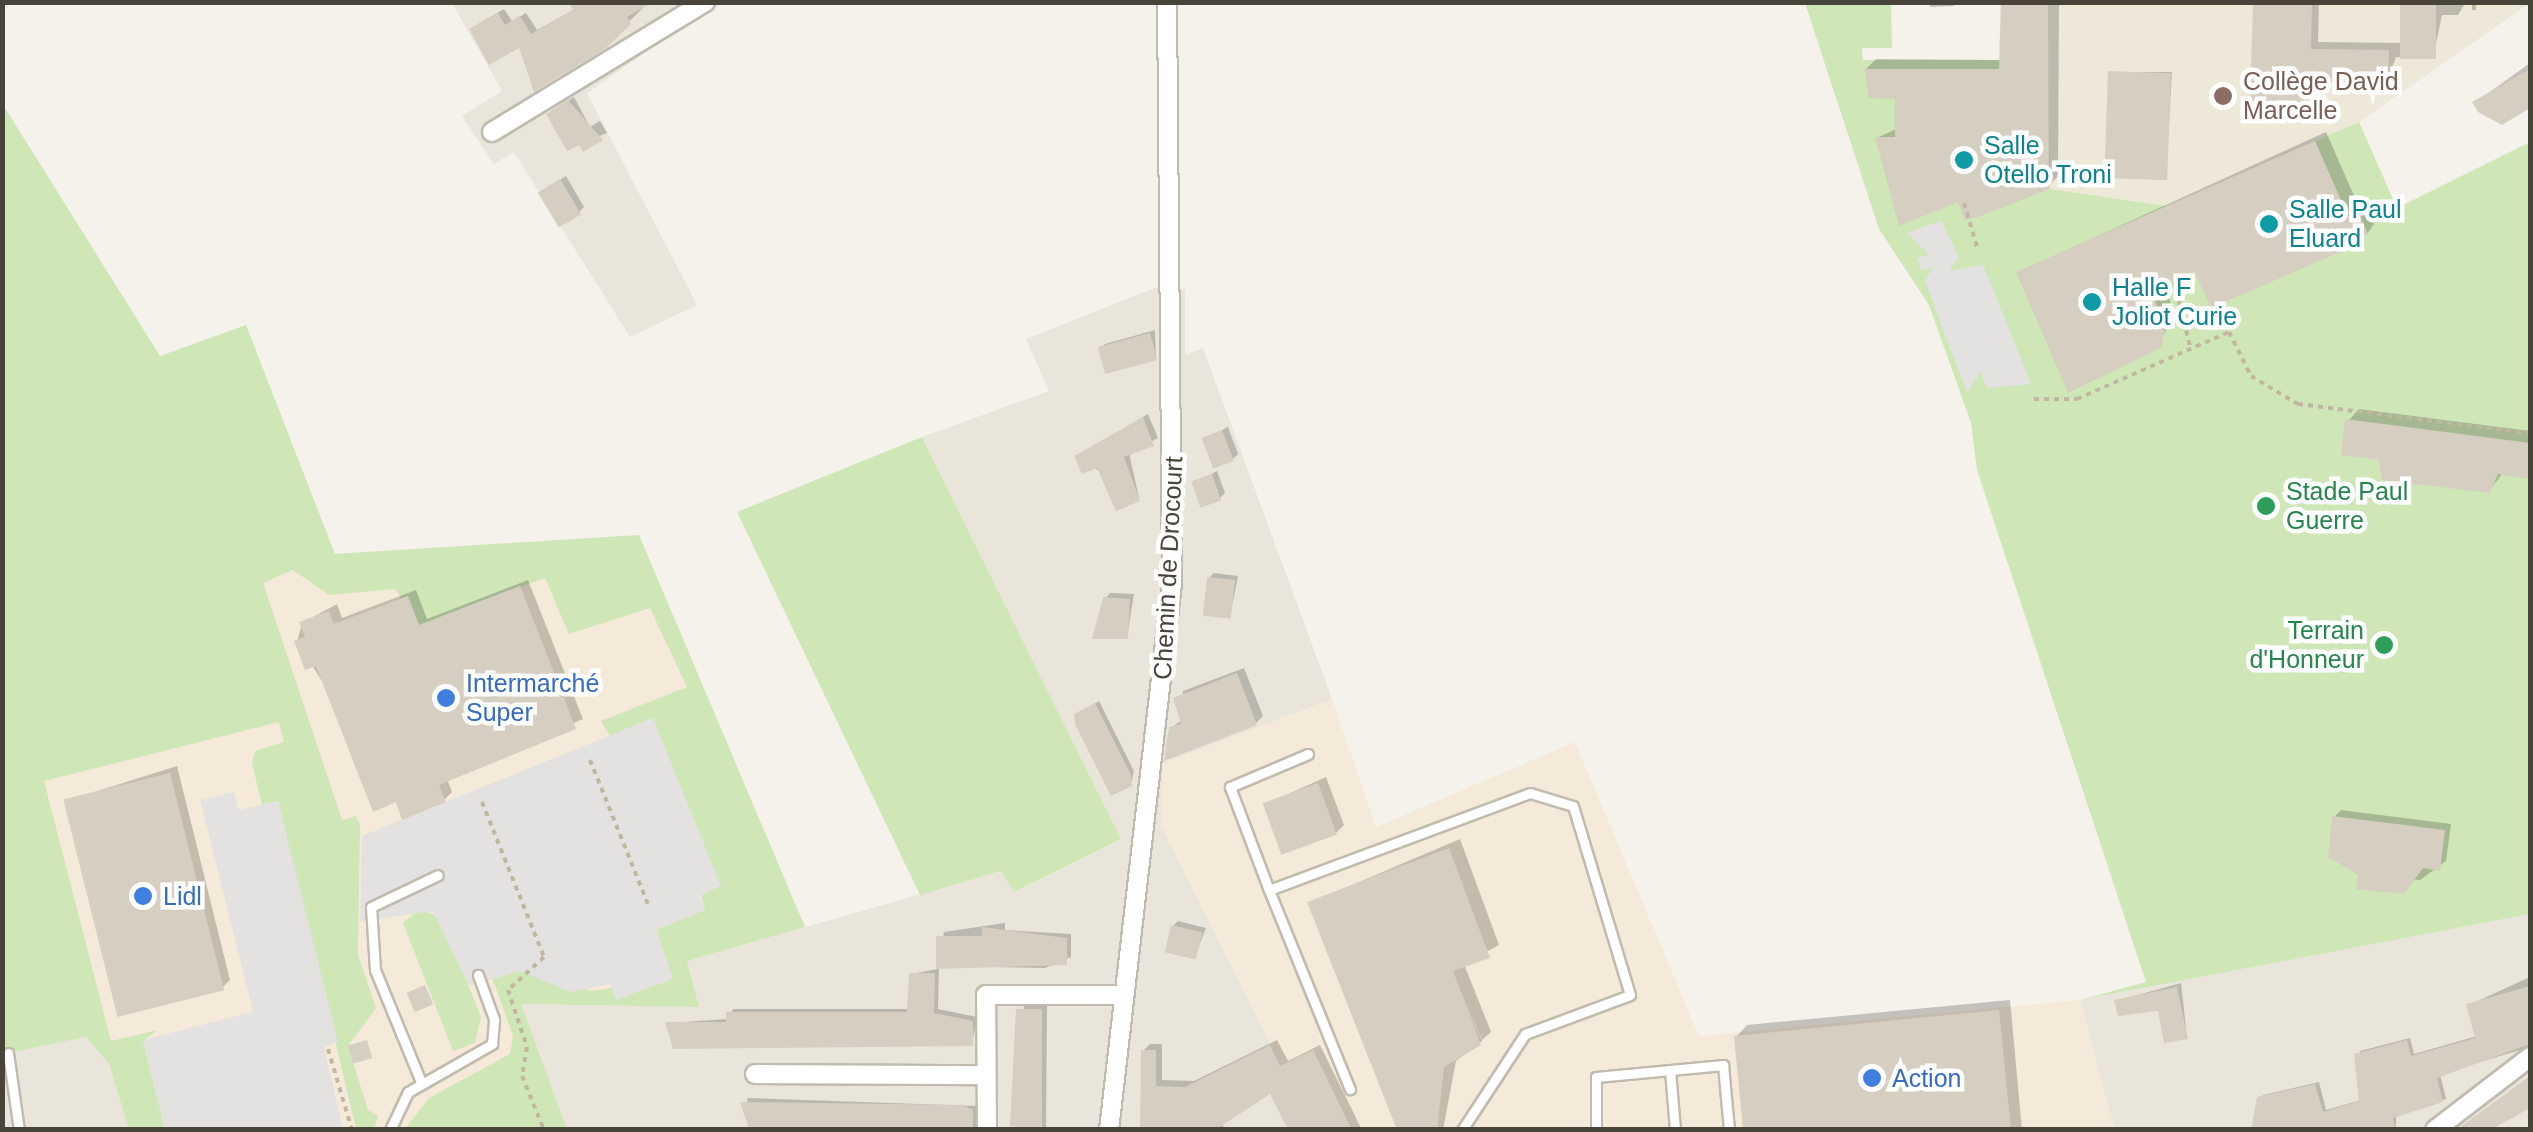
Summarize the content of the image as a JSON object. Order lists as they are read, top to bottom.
{
  "streets": {
    "street": ["Chemin de Drocourt"]
  },
  "places": [
    "Collège David Marcelle",
    "Salle Otello Troni",
    "Salle Paul Eluard",
    "Halle F Joliot Curie",
    "Stade Paul Guerre",
    "Terrain d'Honneur",
    "Intermarché Super",
    "Lidl",
    "Action"
  ]
}
